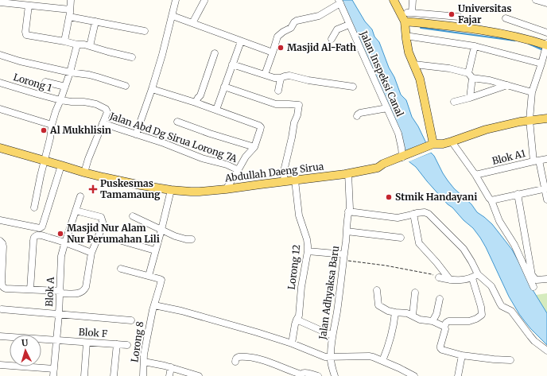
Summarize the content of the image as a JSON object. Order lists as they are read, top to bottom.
{
  "streets": {
    "main road": ["Abdullah Daeng Sirua"],
    "street": [
      "Jalan Inspeksi Canal",
      "Lorong 1",
      "Jalan Abd Dg Sirua Lorong 7A",
      "Blok A1",
      "Lorong 12",
      "Blok A",
      "Jalan Adhyaksa Baru",
      "Blok F",
      "Lorong 8"
    ]
  },
  "crossings": [
    ["Jalan Inspeksi Canal", "Abdullah Daeng Sirua"],
    ["Lorong 1", "Jalan Abd Dg Sirua Lorong 7A"],
    ["Abdullah Daeng Sirua", "Lorong 12"],
    ["Abdullah Daeng Sirua", "Jalan Adhyaksa Baru"],
    ["Blok A", "Blok F"]
  ],
  "places": {
    "other": [
      "Universitas Fajar",
      "Masjid Al-Fath",
      "Al Mukhlisin",
      "Stmik Handayani",
      "Masjid Nur Alam Nur Perumahan Lili"
    ],
    "health": ["Puskesmas Tamamaung"]
  },
  "north": "top"
}
